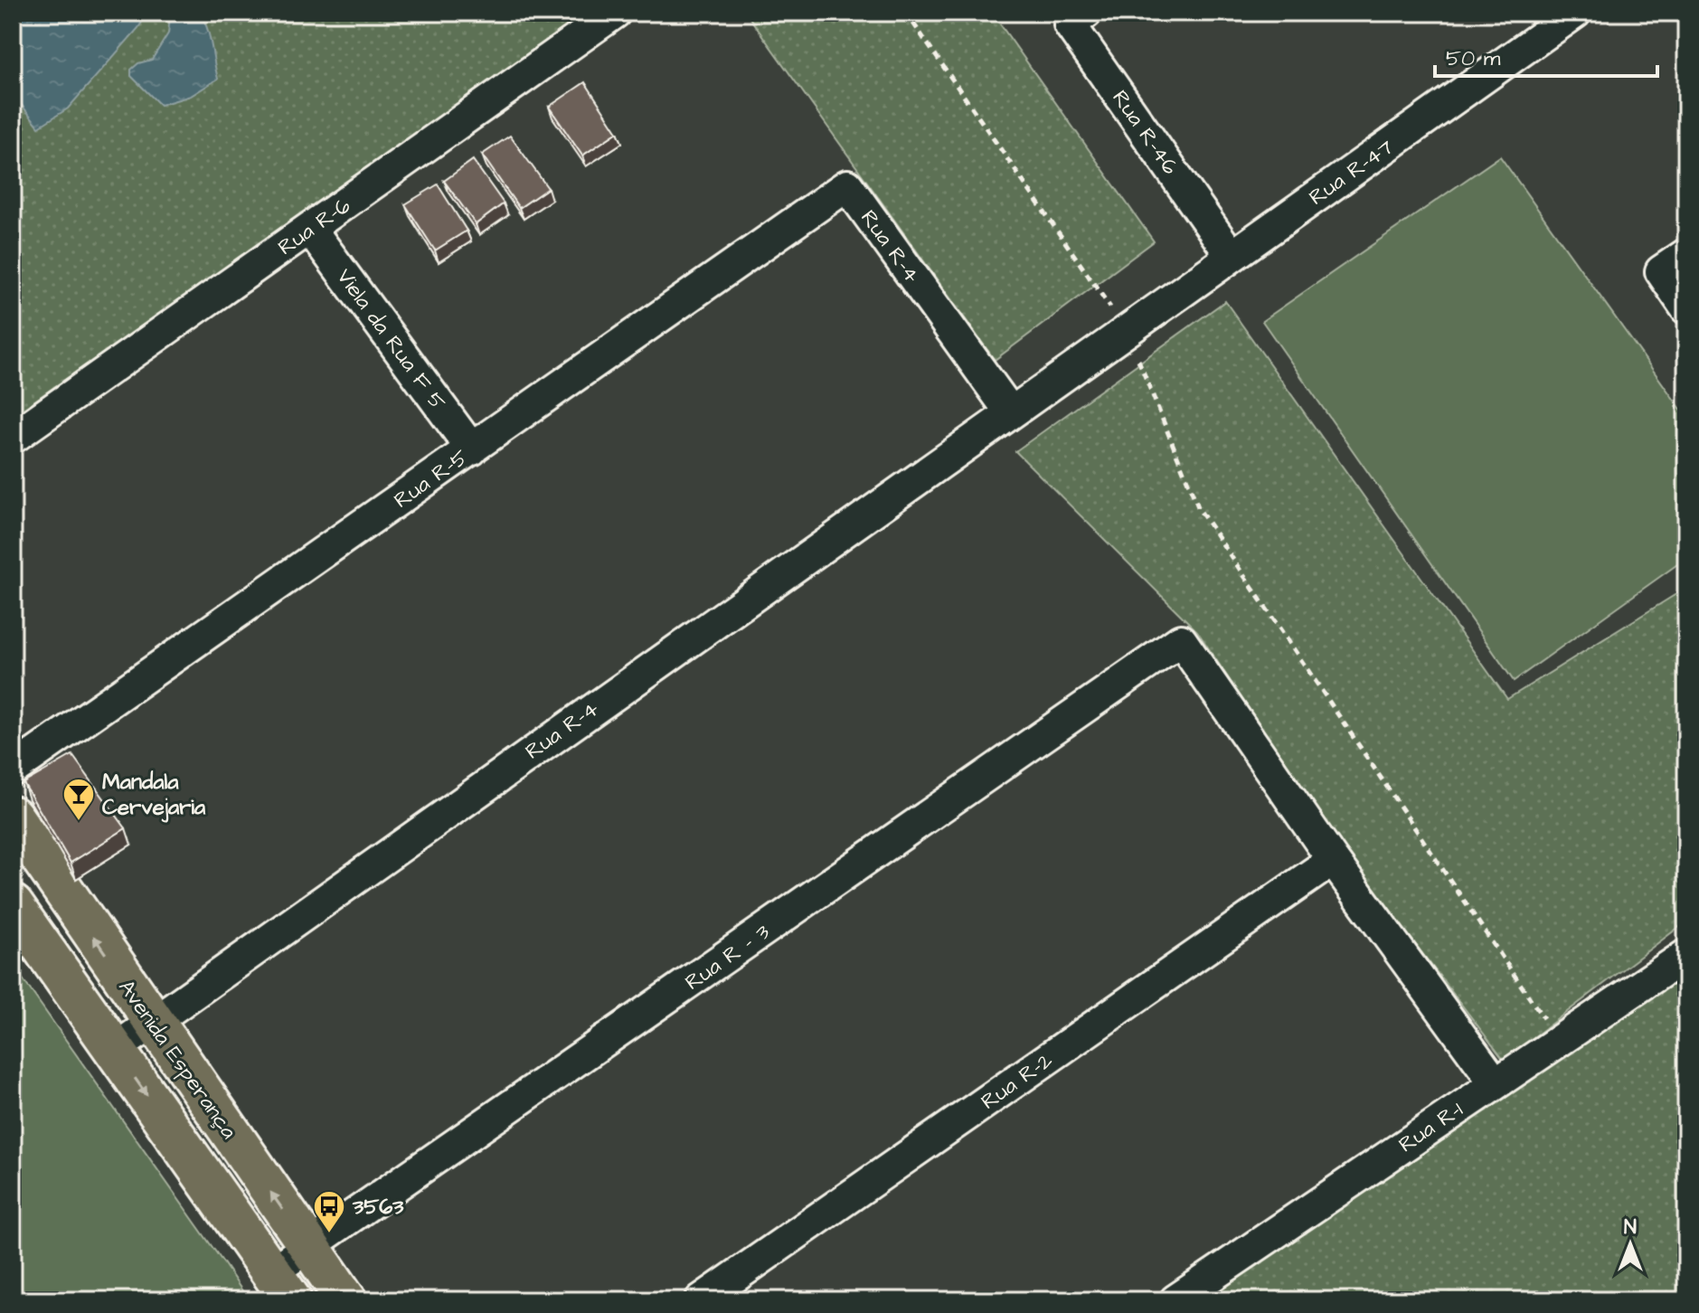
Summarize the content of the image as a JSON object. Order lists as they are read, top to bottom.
{
  "streets": {
    "main road": ["Avenida Esperança"],
    "street": [
      "Rua R-46",
      "Rua R-47",
      "Rua R-6",
      "Rua R-4",
      "Viela da Rua F 5",
      "Rua R-5",
      "Rua R - 3",
      "Rua R-2",
      "Rua R-1"
    ]
  },
  "crossings": [
    ["Rua R-46", "Rua R-47"],
    ["Rua R-47", "Rua R-4"],
    ["Rua R-6", "Viela da Rua F 5"],
    ["Rua R-4", "Rua R-5"],
    ["Rua R-4", "Avenida Esperança"],
    ["Viela da Rua F 5", "Rua R-5"],
    ["Rua R - 3", "Avenida Esperança"],
    ["Rua R - 3", "Rua R-2"]
  ],
  "places": {
    "bar": ["Mandala Cervejaria"],
    "bus stop": ["3563"]
  },
  "scale_bar": "50 m",
  "north": "top"
}
